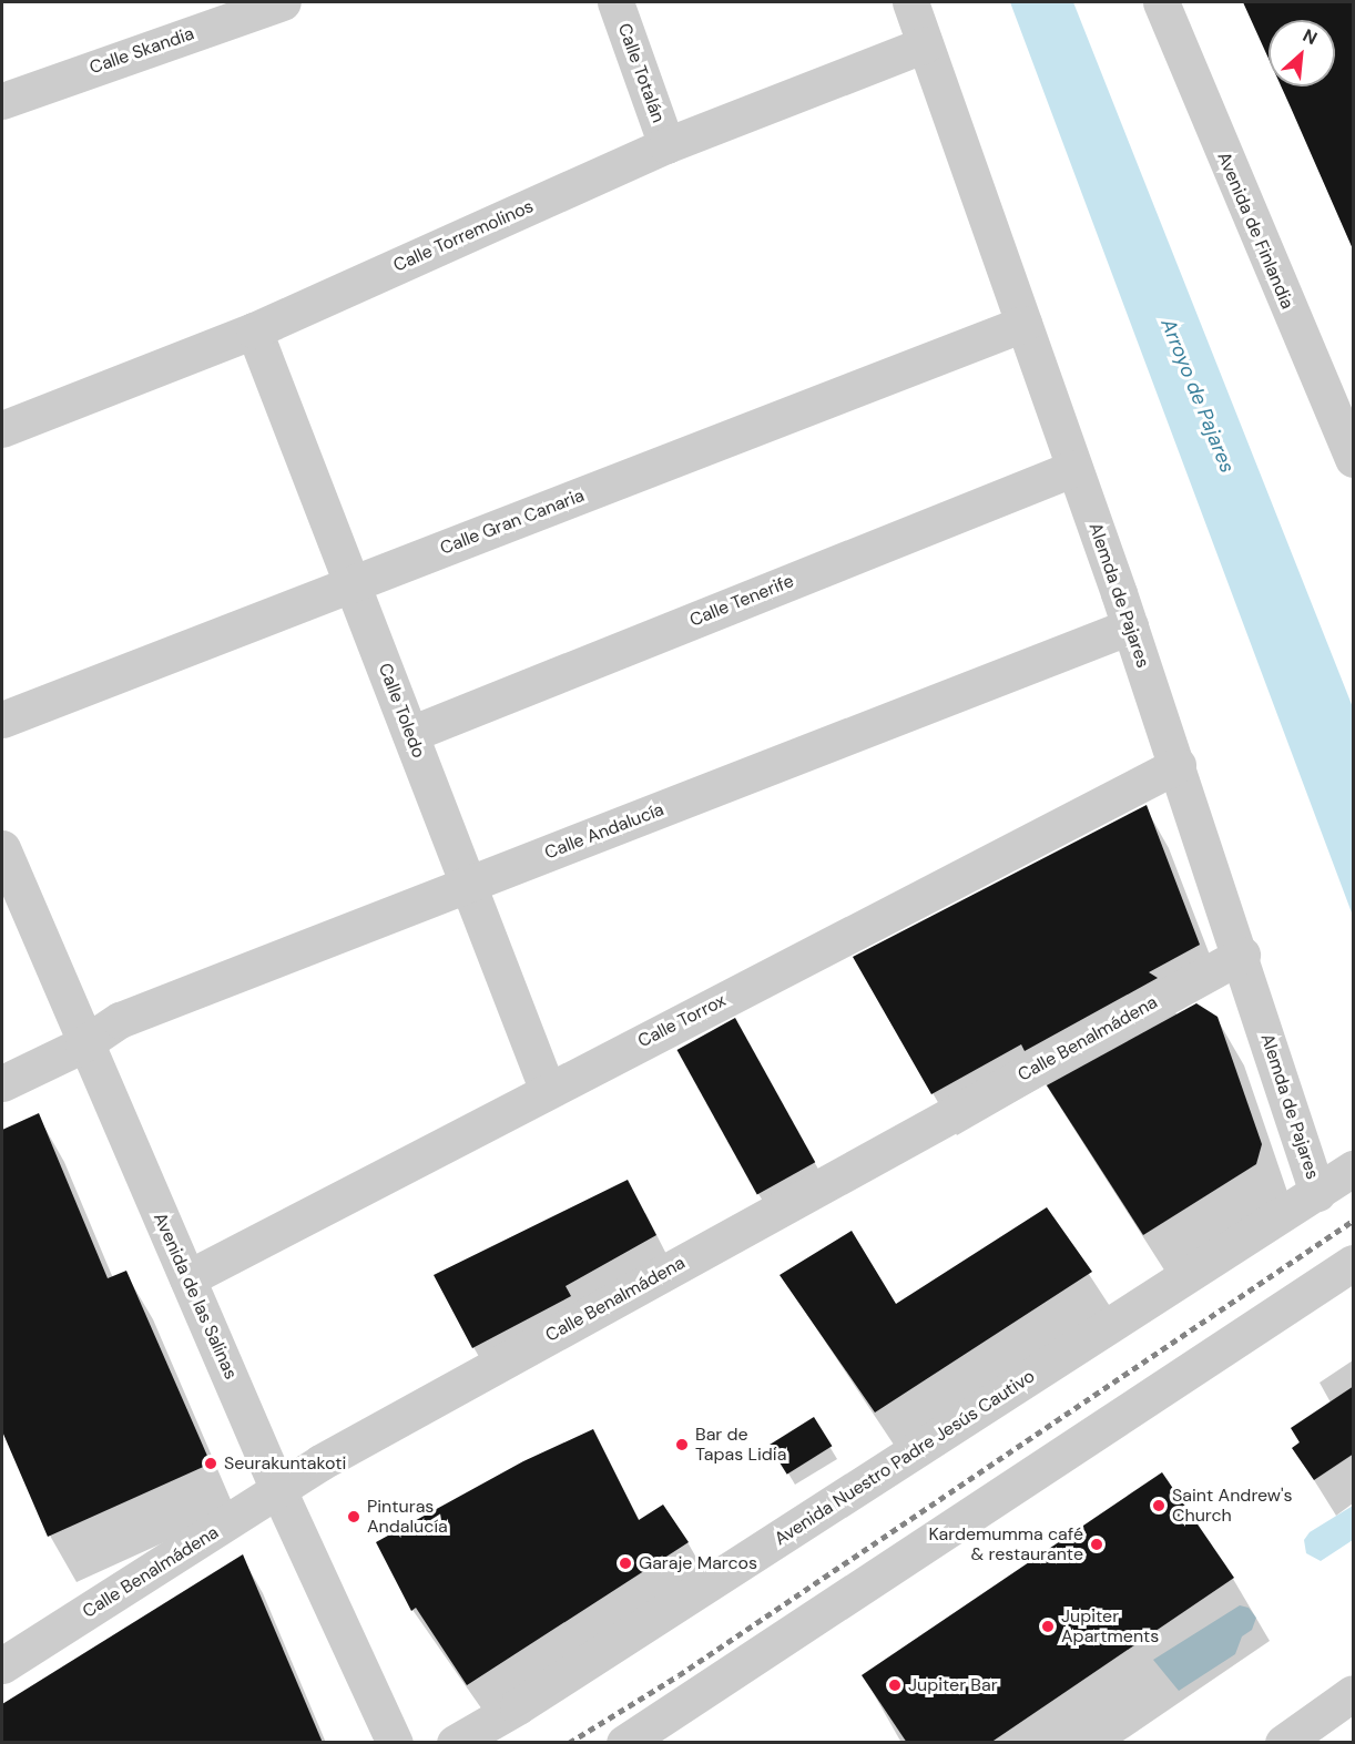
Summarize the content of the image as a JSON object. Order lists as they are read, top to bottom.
{
  "streets": {
    "street": [
      "Calle Skandia",
      "Calle Totalán",
      "Avenida de Finlandia",
      "Calle Torremolinos",
      "Calle Gran Canaria",
      "Alemda de Pajares",
      "Calle Tenerife",
      "Calle Toledo",
      "Calle Andalucía",
      "Calle Torrox",
      "Calle Benalmádena",
      "Avenida de las Salinas",
      "Avenida Nuestro Padre Jesús Cautivo"
    ]
  },
  "crossings": [
    ["Calle Totalán", "Calle Torremolinos"],
    ["Calle Torremolinos", "Alemda de Pajares"],
    ["Calle Torremolinos", "Calle Toledo"],
    ["Calle Gran Canaria", "Alemda de Pajares"],
    ["Calle Gran Canaria", "Calle Toledo"],
    ["Alemda de Pajares", "Calle Tenerife"],
    ["Alemda de Pajares", "Calle Andalucía"],
    ["Alemda de Pajares", "Calle Torrox"],
    ["Alemda de Pajares", "Calle Benalmádena"],
    ["Alemda de Pajares", "Avenida Nuestro Padre Jesús Cautivo"],
    ["Calle Tenerife", "Calle Toledo"],
    ["Calle Toledo", "Calle Andalucía"],
    ["Calle Toledo", "Calle Torrox"],
    ["Calle Andalucía", "Avenida de las Salinas"],
    ["Calle Torrox", "Avenida de las Salinas"],
    ["Calle Benalmádena", "Avenida de las Salinas"]
  ],
  "water": ["Arroyo de Pajares"],
  "places": [
    "Bar de Tapas Lidia",
    "Seurakuntakoti",
    "Saint Andrew's Church",
    "Pinturas Andalucía",
    "Kardemumma café & restaurante",
    "Garaje Marcos",
    "Jupiter Apartments",
    "Jupiter Bar"
  ],
  "north": "top right"
}
